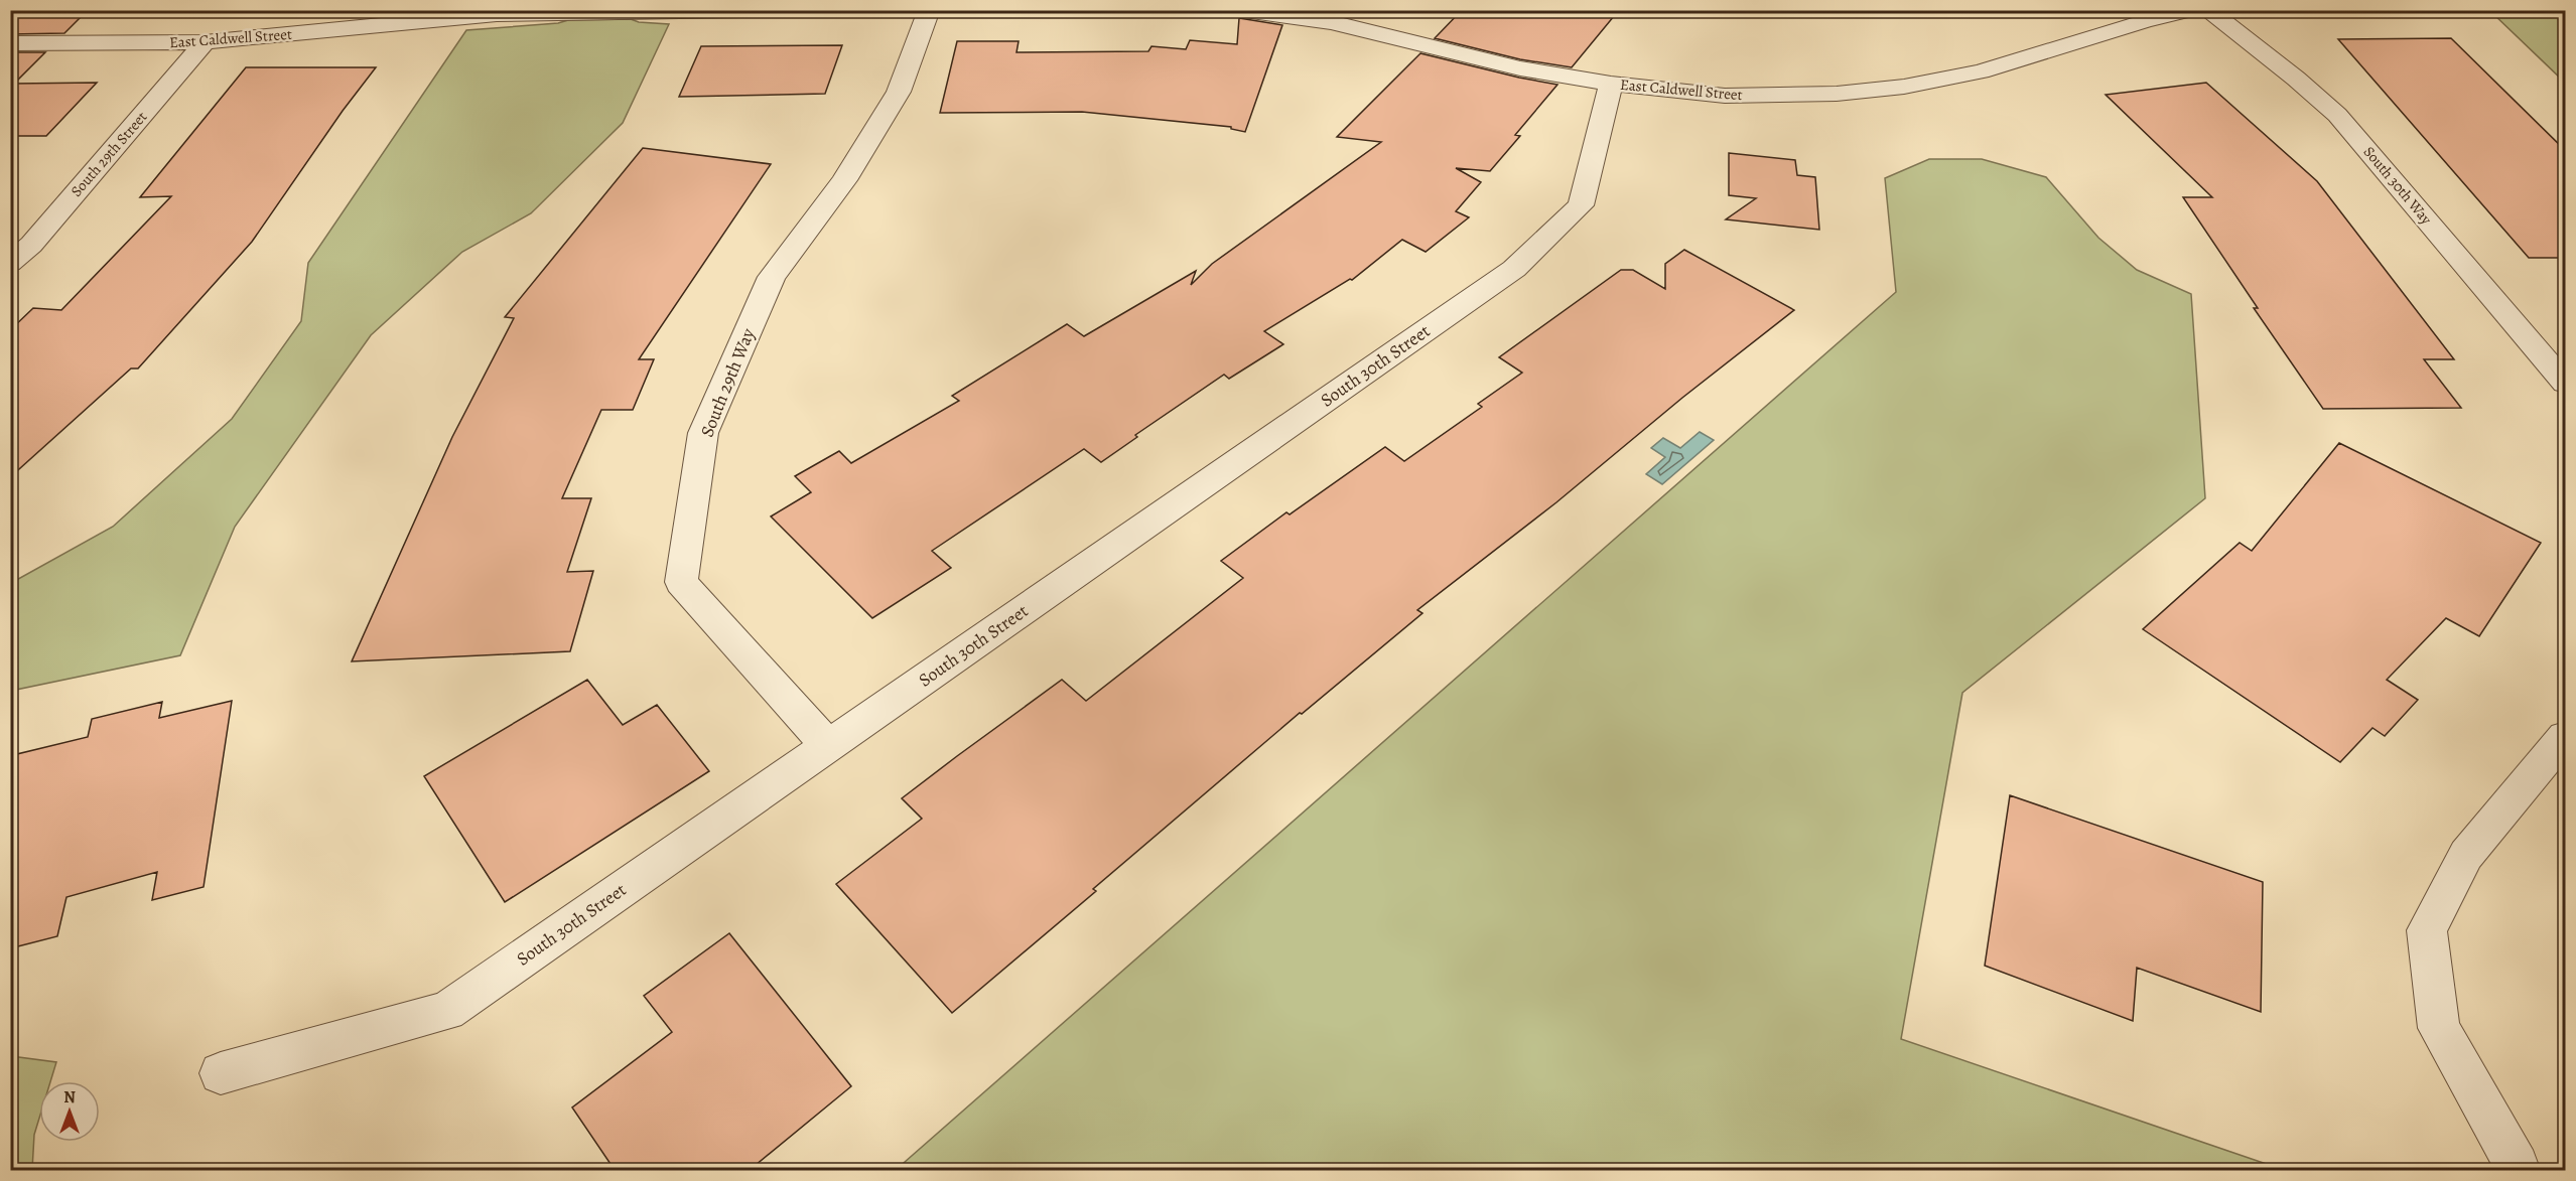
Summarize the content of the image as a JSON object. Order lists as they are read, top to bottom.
{
  "streets": {
    "street": [
      "East Caldwell Street",
      "South 29th Street",
      "South 30th Way",
      "South 30th Street",
      "South 29th Way"
    ]
  },
  "crossings": [
    ["East Caldwell Street", "South 29th Street"],
    ["East Caldwell Street", "South 30th Street"],
    ["South 30th Street", "South 29th Way"]
  ],
  "north": "top"
}
